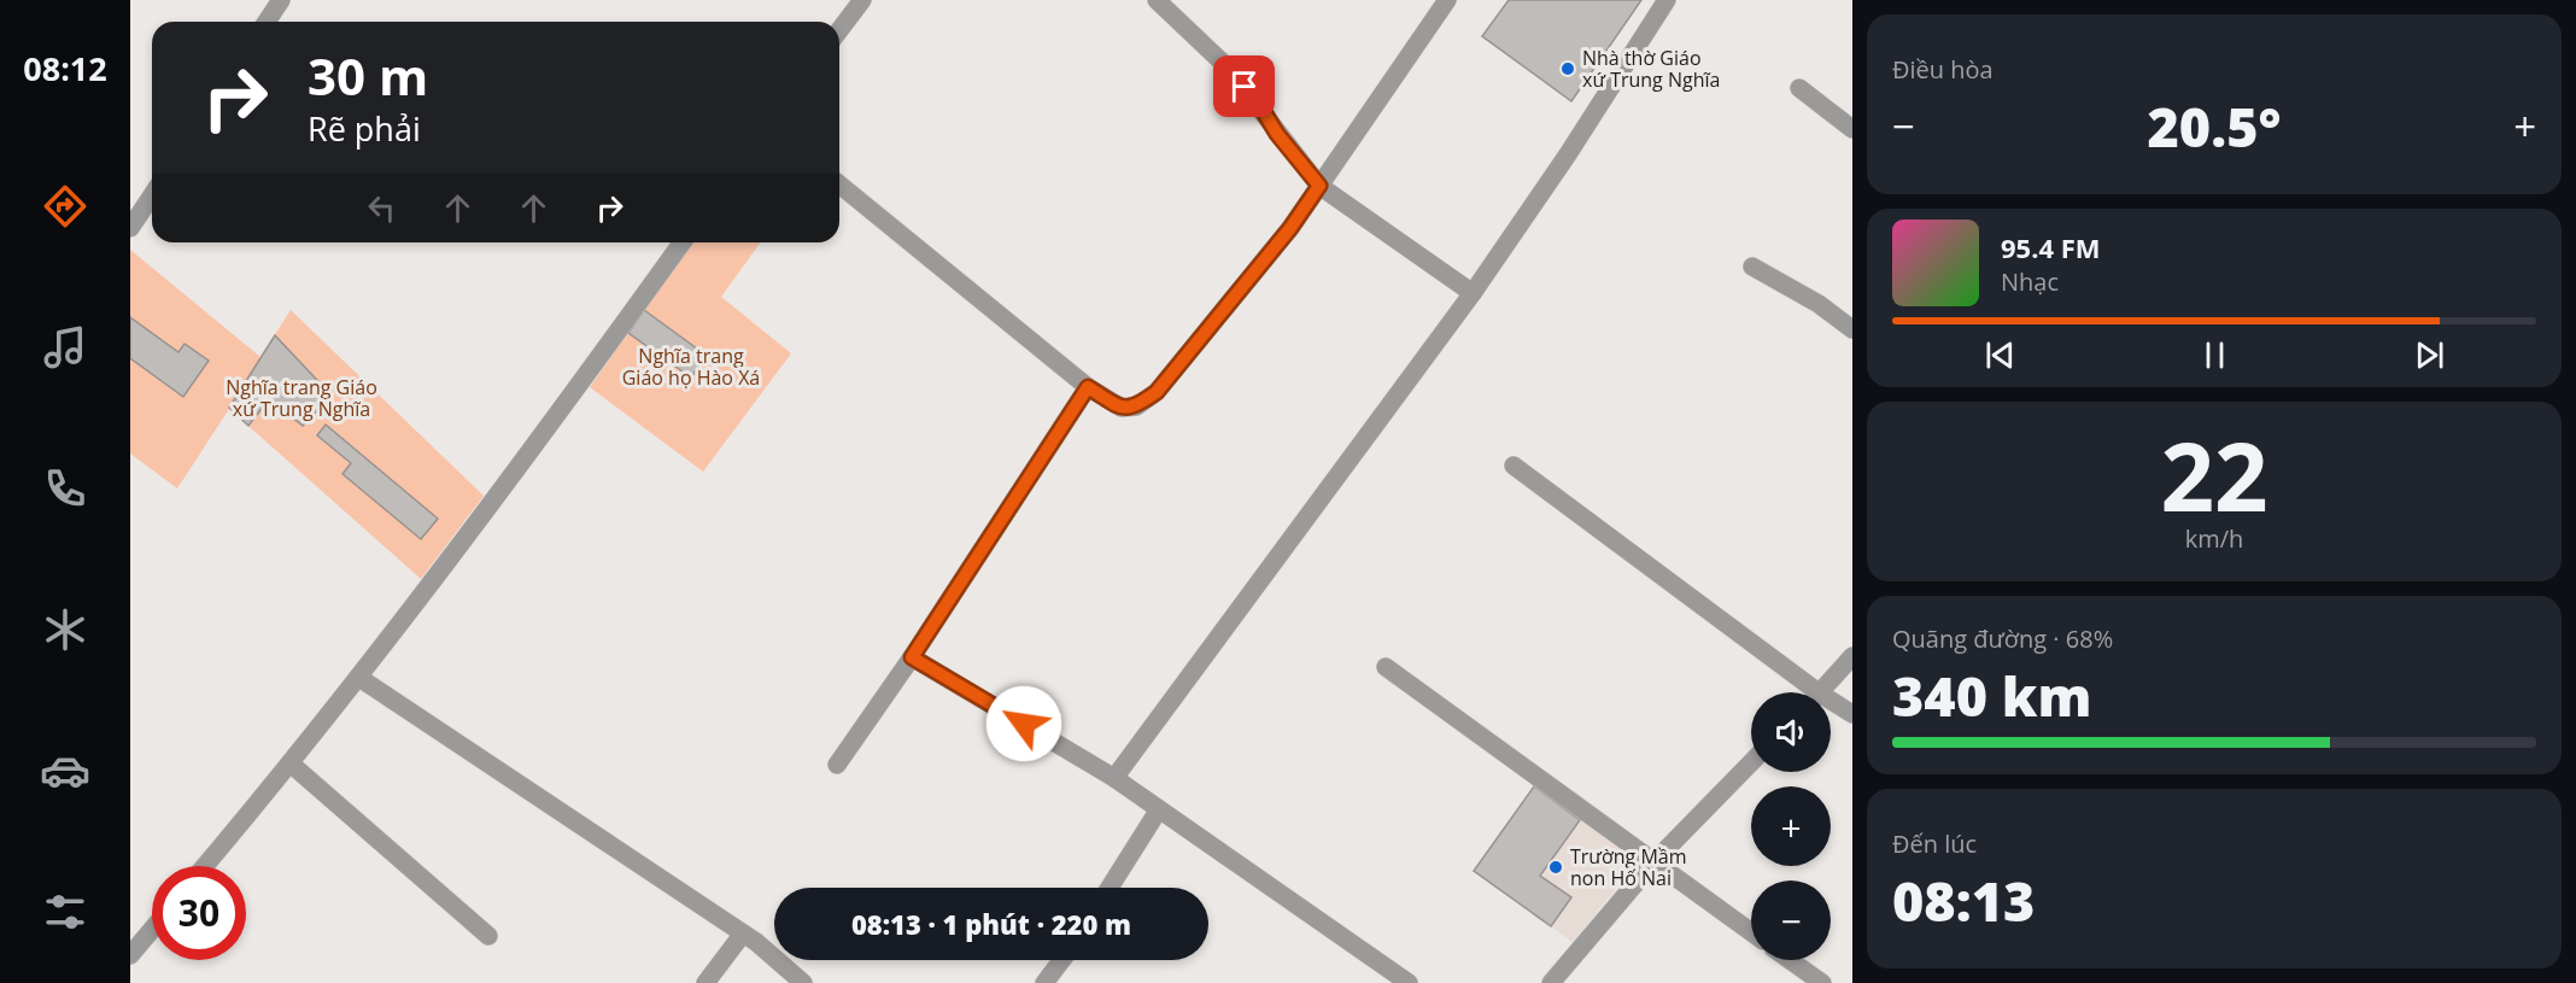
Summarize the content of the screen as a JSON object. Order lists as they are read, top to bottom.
{
  "parks": ["Nghĩa trang Giáo họ Hào Xá", "Nghĩa trang Giáo xứ Trung Nghĩa"],
  "places": ["Nhà thờ Giáo xứ Trung Nghĩa", "Trường Mầm non Hố Nai"],
  "page": {
    "tabs": "08:12",
    "tile": [
      "Điều hòa",
      ["22", "km/h"],
      ["Quãng đường · 68%", "340 km"],
      ["Đến lúc", "08:13"]
    ],
    "turn": ["30 m", "Rẽ phải"],
    "heat": ["−", "20.5°", "+"],
    "song": ["95.4 FM", "Nhạc"],
    "map_buttons": ["+", "−"],
    "limit": "30",
    "trip": "08:13 · 1 phút · 220 m"
  }
}
